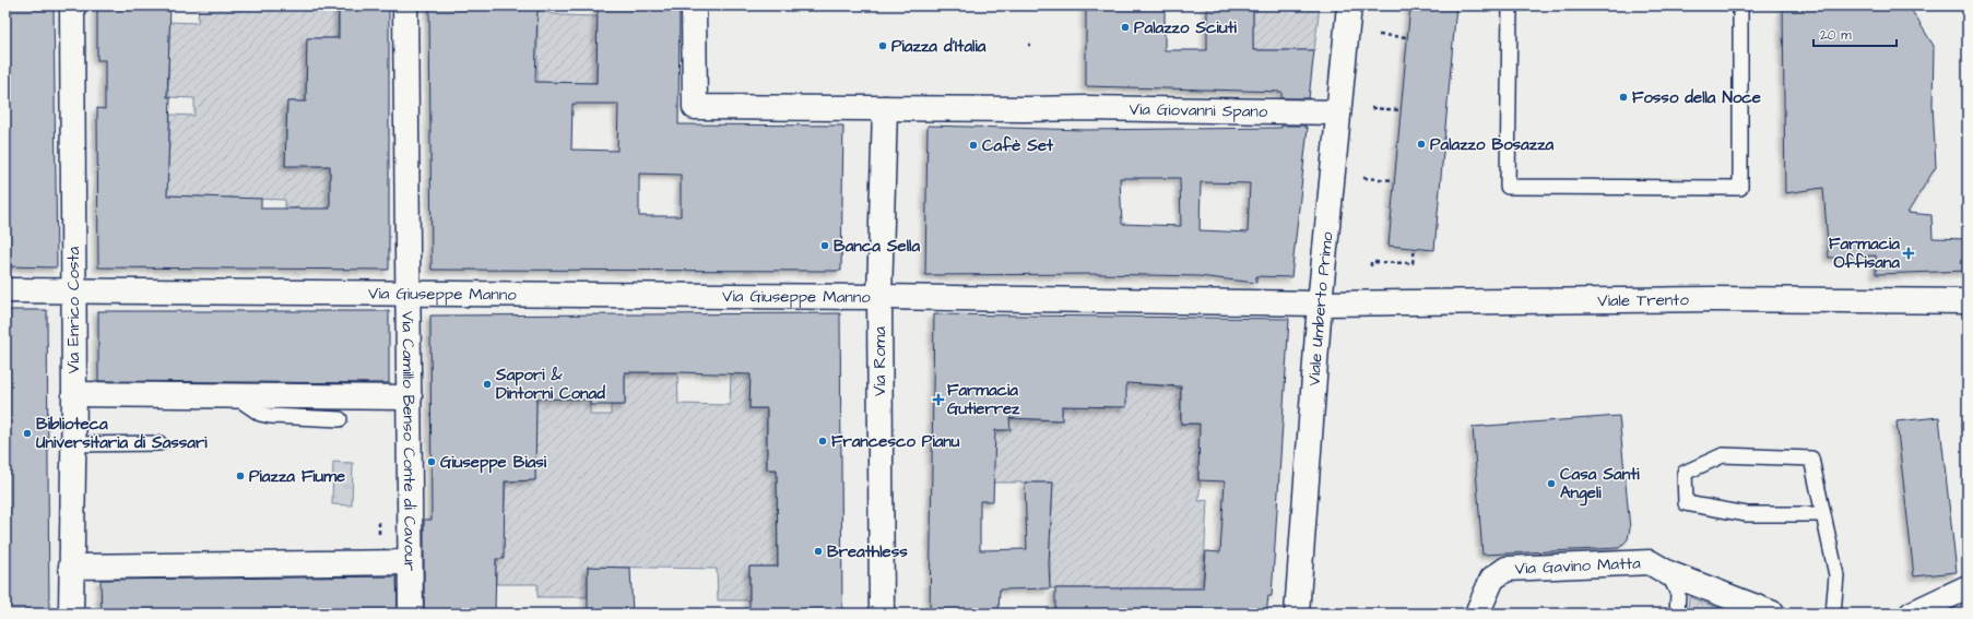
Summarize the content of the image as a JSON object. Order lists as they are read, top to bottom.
{
  "streets": {
    "street": [
      "Via Giovanni Spano",
      "Via Giuseppe Manno",
      "Viale Trento",
      "Viale Umberto Primo",
      "Via Enrico Costa",
      "Via Roma",
      "Via Camillo Benso Conte di Cavour",
      "Via Gavino Matta"
    ]
  },
  "crossings": [
    ["Via Giovanni Spano", "Viale Umberto Primo"],
    ["Via Giovanni Spano", "Via Roma"],
    ["Via Giuseppe Manno", "Viale Trento"],
    ["Via Giuseppe Manno", "Viale Umberto Primo"],
    ["Via Giuseppe Manno", "Via Enrico Costa"],
    ["Via Giuseppe Manno", "Via Roma"],
    ["Via Giuseppe Manno", "Via Camillo Benso Conte di Cavour"],
    ["Viale Trento", "Viale Umberto Primo"]
  ],
  "places": {
    "other": [
      "Palazzo Sciuti",
      "Piazza d'Italia",
      "Fosso della Noce",
      "Palazzo Bosazza",
      "Cafè Set",
      "Banca Sella",
      "Sapori & Dintorni Conad",
      "Biblioteca Universitaria di Sassari",
      "Francesco Pianu",
      "Giuseppe Biasi",
      "Piazza Fiume",
      "Casa Santi Angeli",
      "Breathless"
    ],
    "health": ["Farmacia Offisana", "Farmacia Gutierrez"]
  },
  "scale_bar": "20 m"
}
